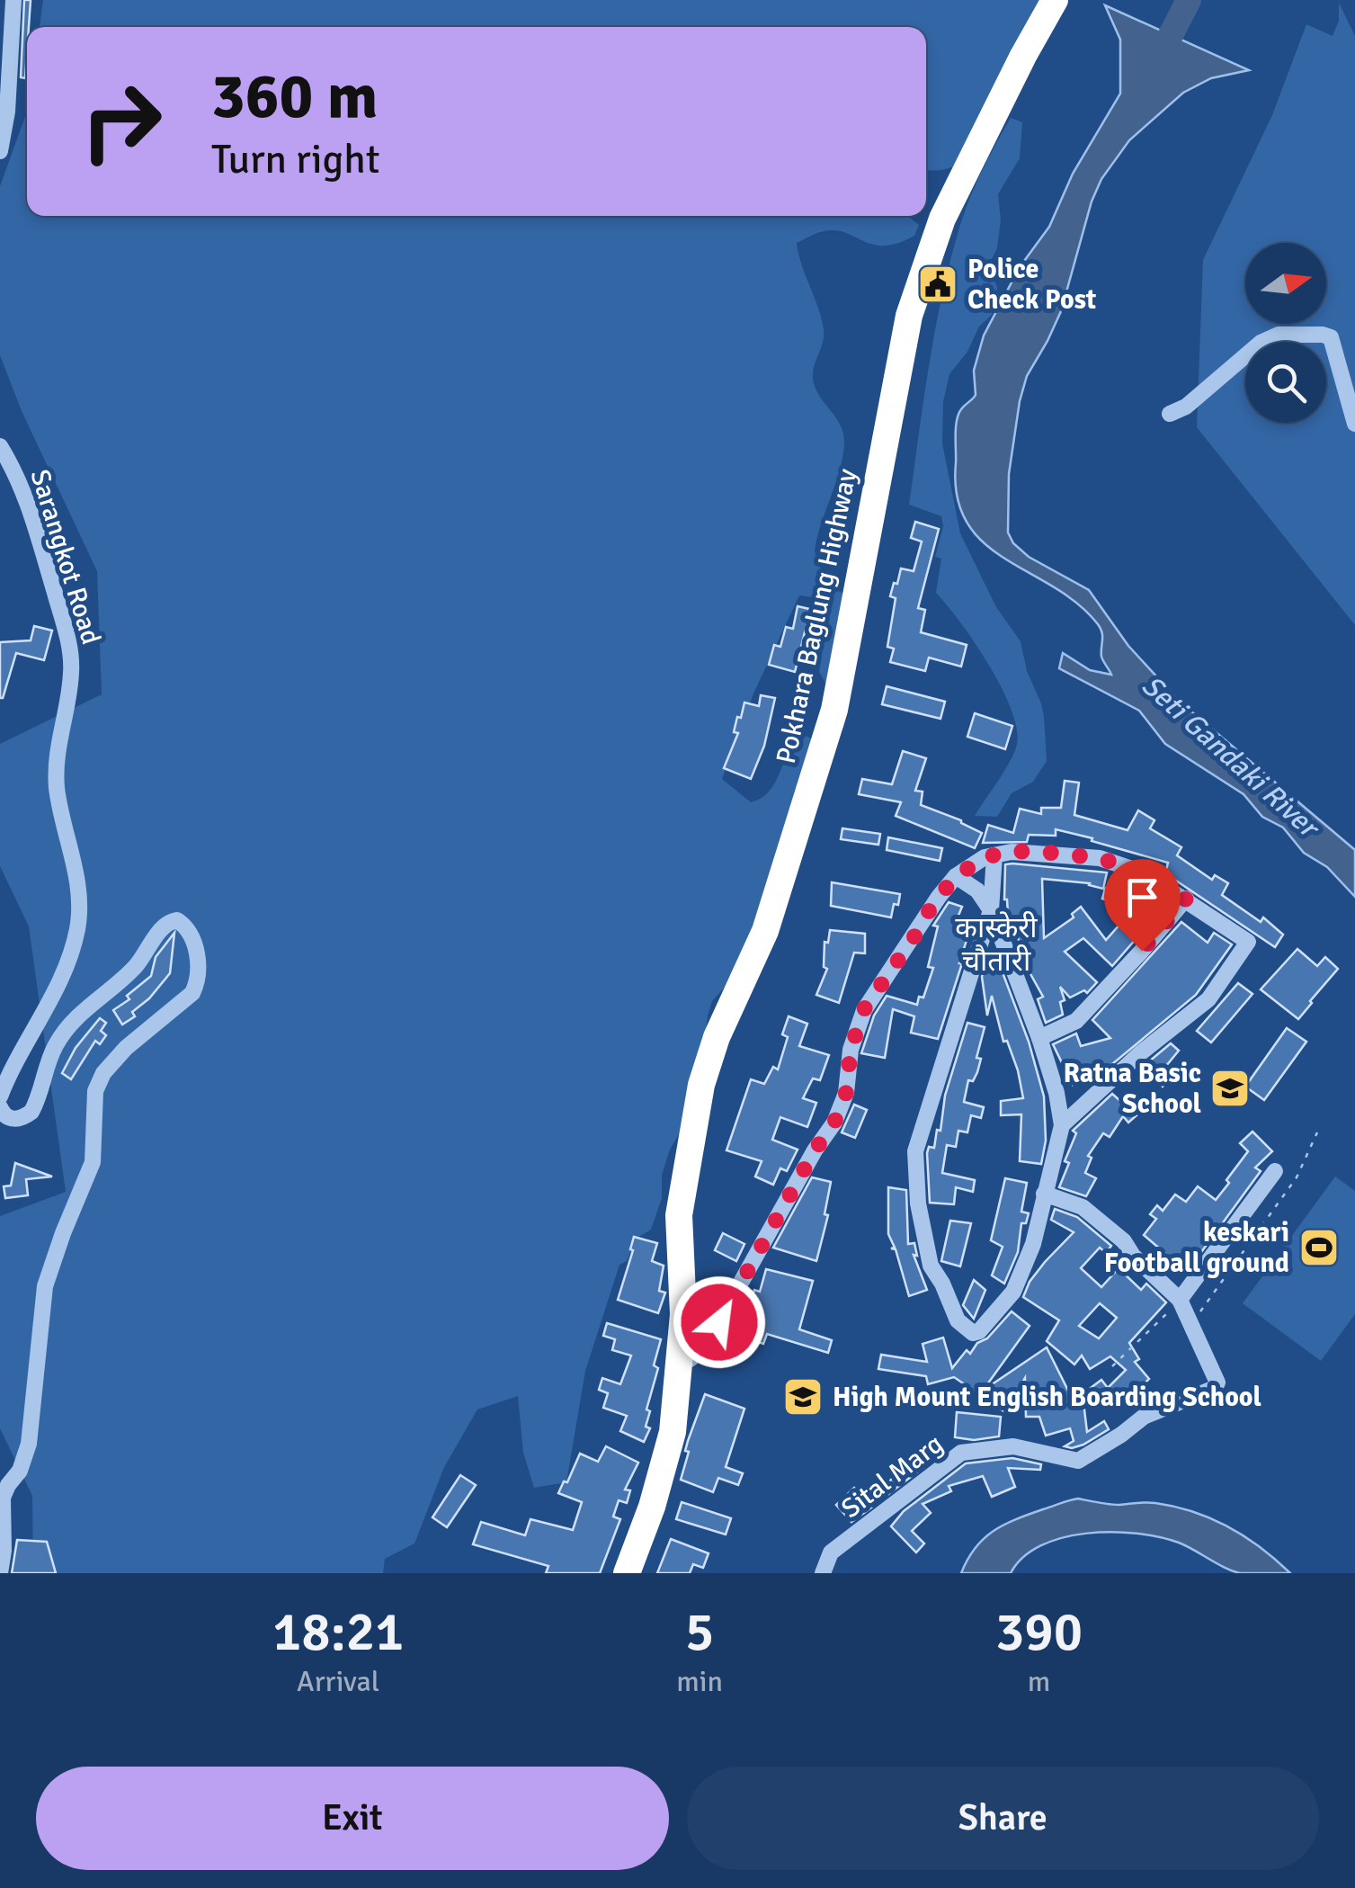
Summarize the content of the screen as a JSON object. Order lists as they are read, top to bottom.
{
  "streets": {
    "highway": ["Pokhara Baglung Highway"],
    "street": ["Sarangkot Road", "Sital Marg"]
  },
  "districts": ["कास्केरी चौतारी"],
  "water": ["Seti Gandaki River"],
  "places": {
    "public building": ["Police Check Post"],
    "school or university": ["Ratna Basic School", "High Mount English Boarding School"],
    "sports": ["keskari Football ground"]
  },
  "north": "right",
  "page": {
    "turn": ["360 m", "Turn right"],
    "eta": [
      "18:21",
      "Arrival",
      "5",
      "min",
      "390",
      "m"
    ],
    "buttons": ["Exit", "Share"]
  }
}
